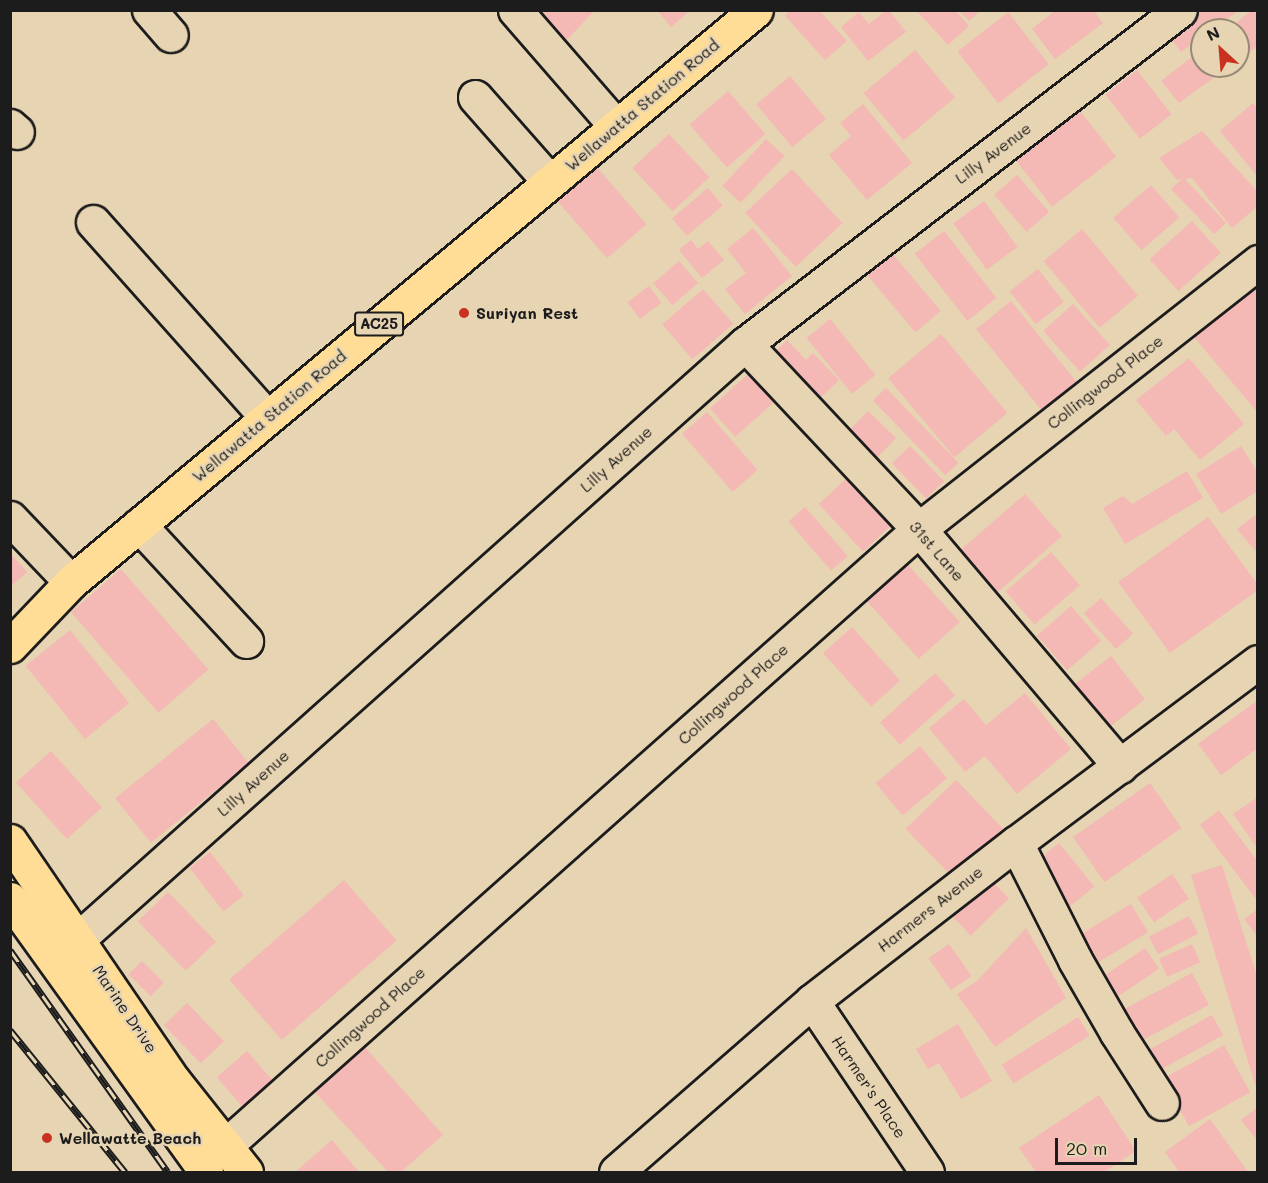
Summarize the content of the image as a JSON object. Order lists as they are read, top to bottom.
{
  "streets": {
    "main road": ["Wellawatta Station Road", "AC25", "Marine Drive"],
    "street": [
      "Lilly Avenue",
      "Collingwood Place",
      "31st Lane",
      "Harmers Avenue",
      "Harmer's Place"
    ]
  },
  "crossings": [
    ["Lilly Avenue", "31st Lane"],
    ["Lilly Avenue", "Marine Drive"],
    ["Collingwood Place", "31st Lane"],
    ["Collingwood Place", "Marine Drive"],
    ["31st Lane", "Harmers Avenue"],
    ["Harmers Avenue", "Harmer's Place"]
  ],
  "places": ["Suriyan Rest", "Wellawatte Beach"],
  "scale_bar": "20 m",
  "north": "top left"
}
